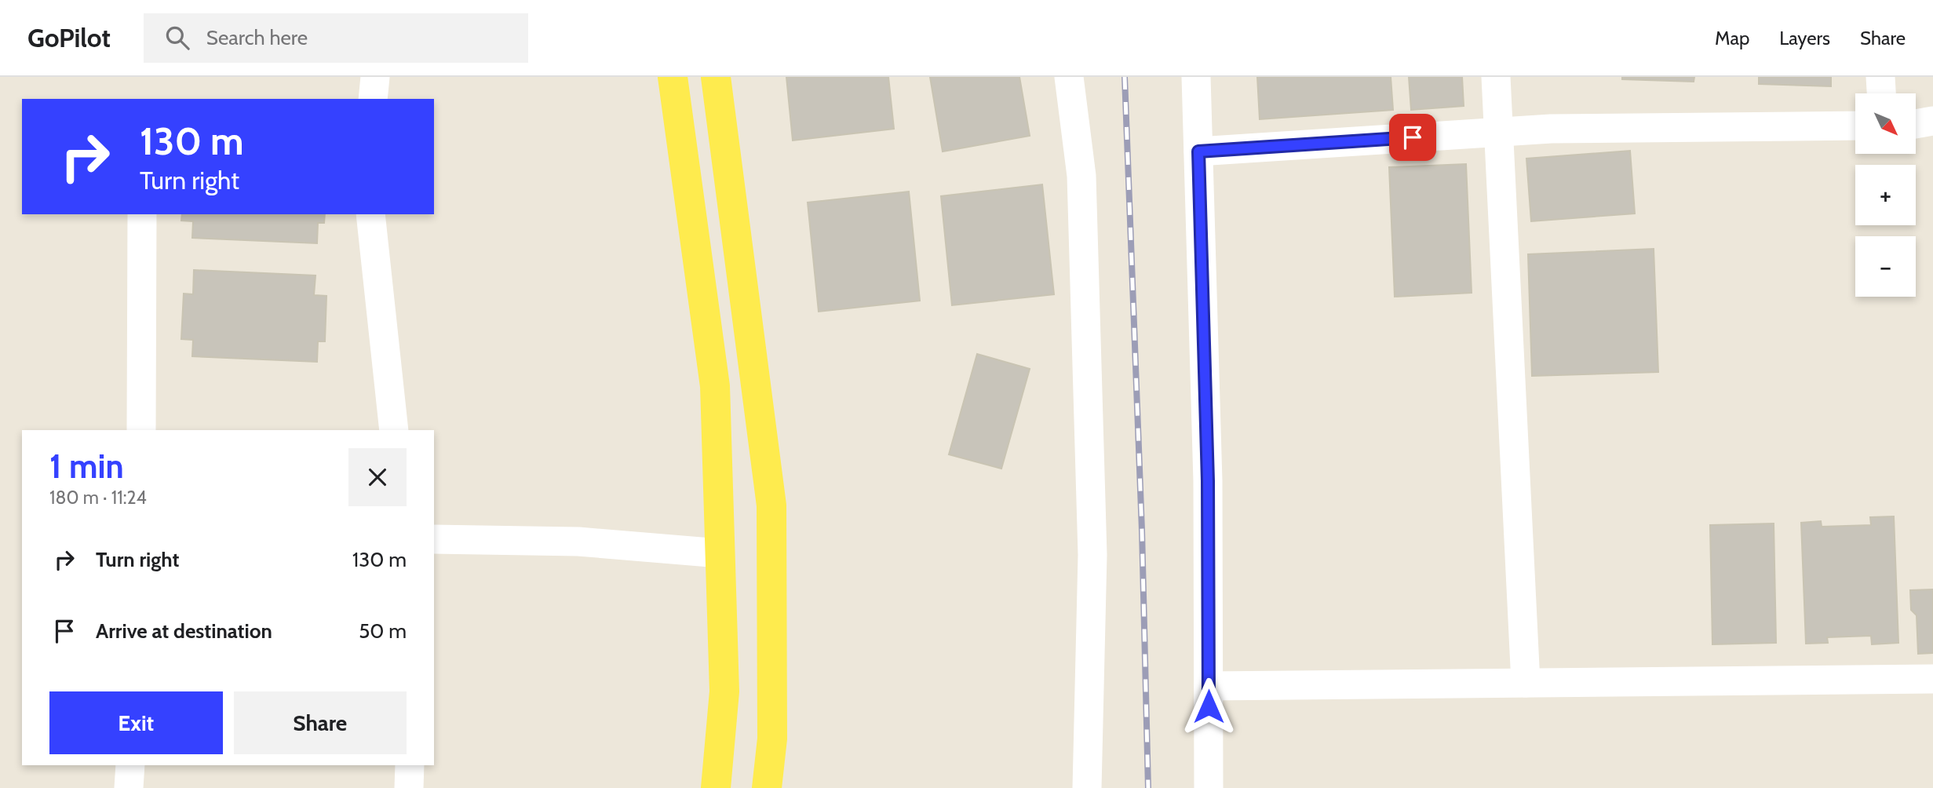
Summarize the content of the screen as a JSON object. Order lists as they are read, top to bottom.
{
  "north": "bottom right",
  "page": {
    "header": "GoPilot",
    "search": "Search here",
    "nav": ["Map", "Layers", "Share"],
    "map_buttons": ["+", "−"],
    "turn": ["130 m", "Turn right"],
    "heading": ["1 min", "180 m · 11:24"],
    "list": [
      {
        "name": "Turn right",
        "value": "130 m"
      },
      {
        "name": "Arrive at destination",
        "value": "50 m"
      }
    ],
    "buttons": ["Exit", "Share"]
  }
}
